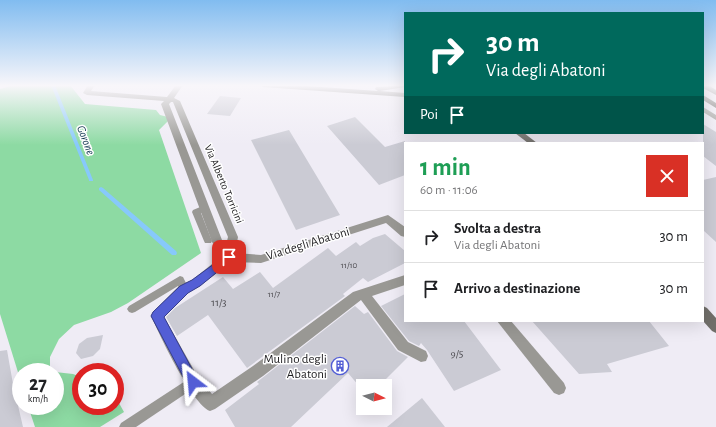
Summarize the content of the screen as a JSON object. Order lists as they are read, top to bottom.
{
  "streets": {
    "street": ["Via Alberto Torricini", "Via degli Abatoni"]
  },
  "crossings": [
    ["Via Alberto Torricini", "Via degli Abatoni"]
  ],
  "water": ["Gorone"],
  "places": {
    "building": ["Mulino degli Abatoni"]
  },
  "house_numbers": [
    "11/10",
    "11/7",
    "11/3",
    "9/5"
  ],
  "north": "right",
  "page": {
    "turn": ["30 m", "Via degli Abatoni"],
    "then": "Poi",
    "heading": ["1 min", "60 m · 11:06"],
    "list": [
      {
        "name": "Svolta a destra",
        "note": "Via degli Abatoni",
        "value": "30 m"
      },
      {
        "name": "Arrivo a destinazione",
        "value": "30 m"
      }
    ],
    "speed": "27 km/h",
    "limit": "30"
  }
}
